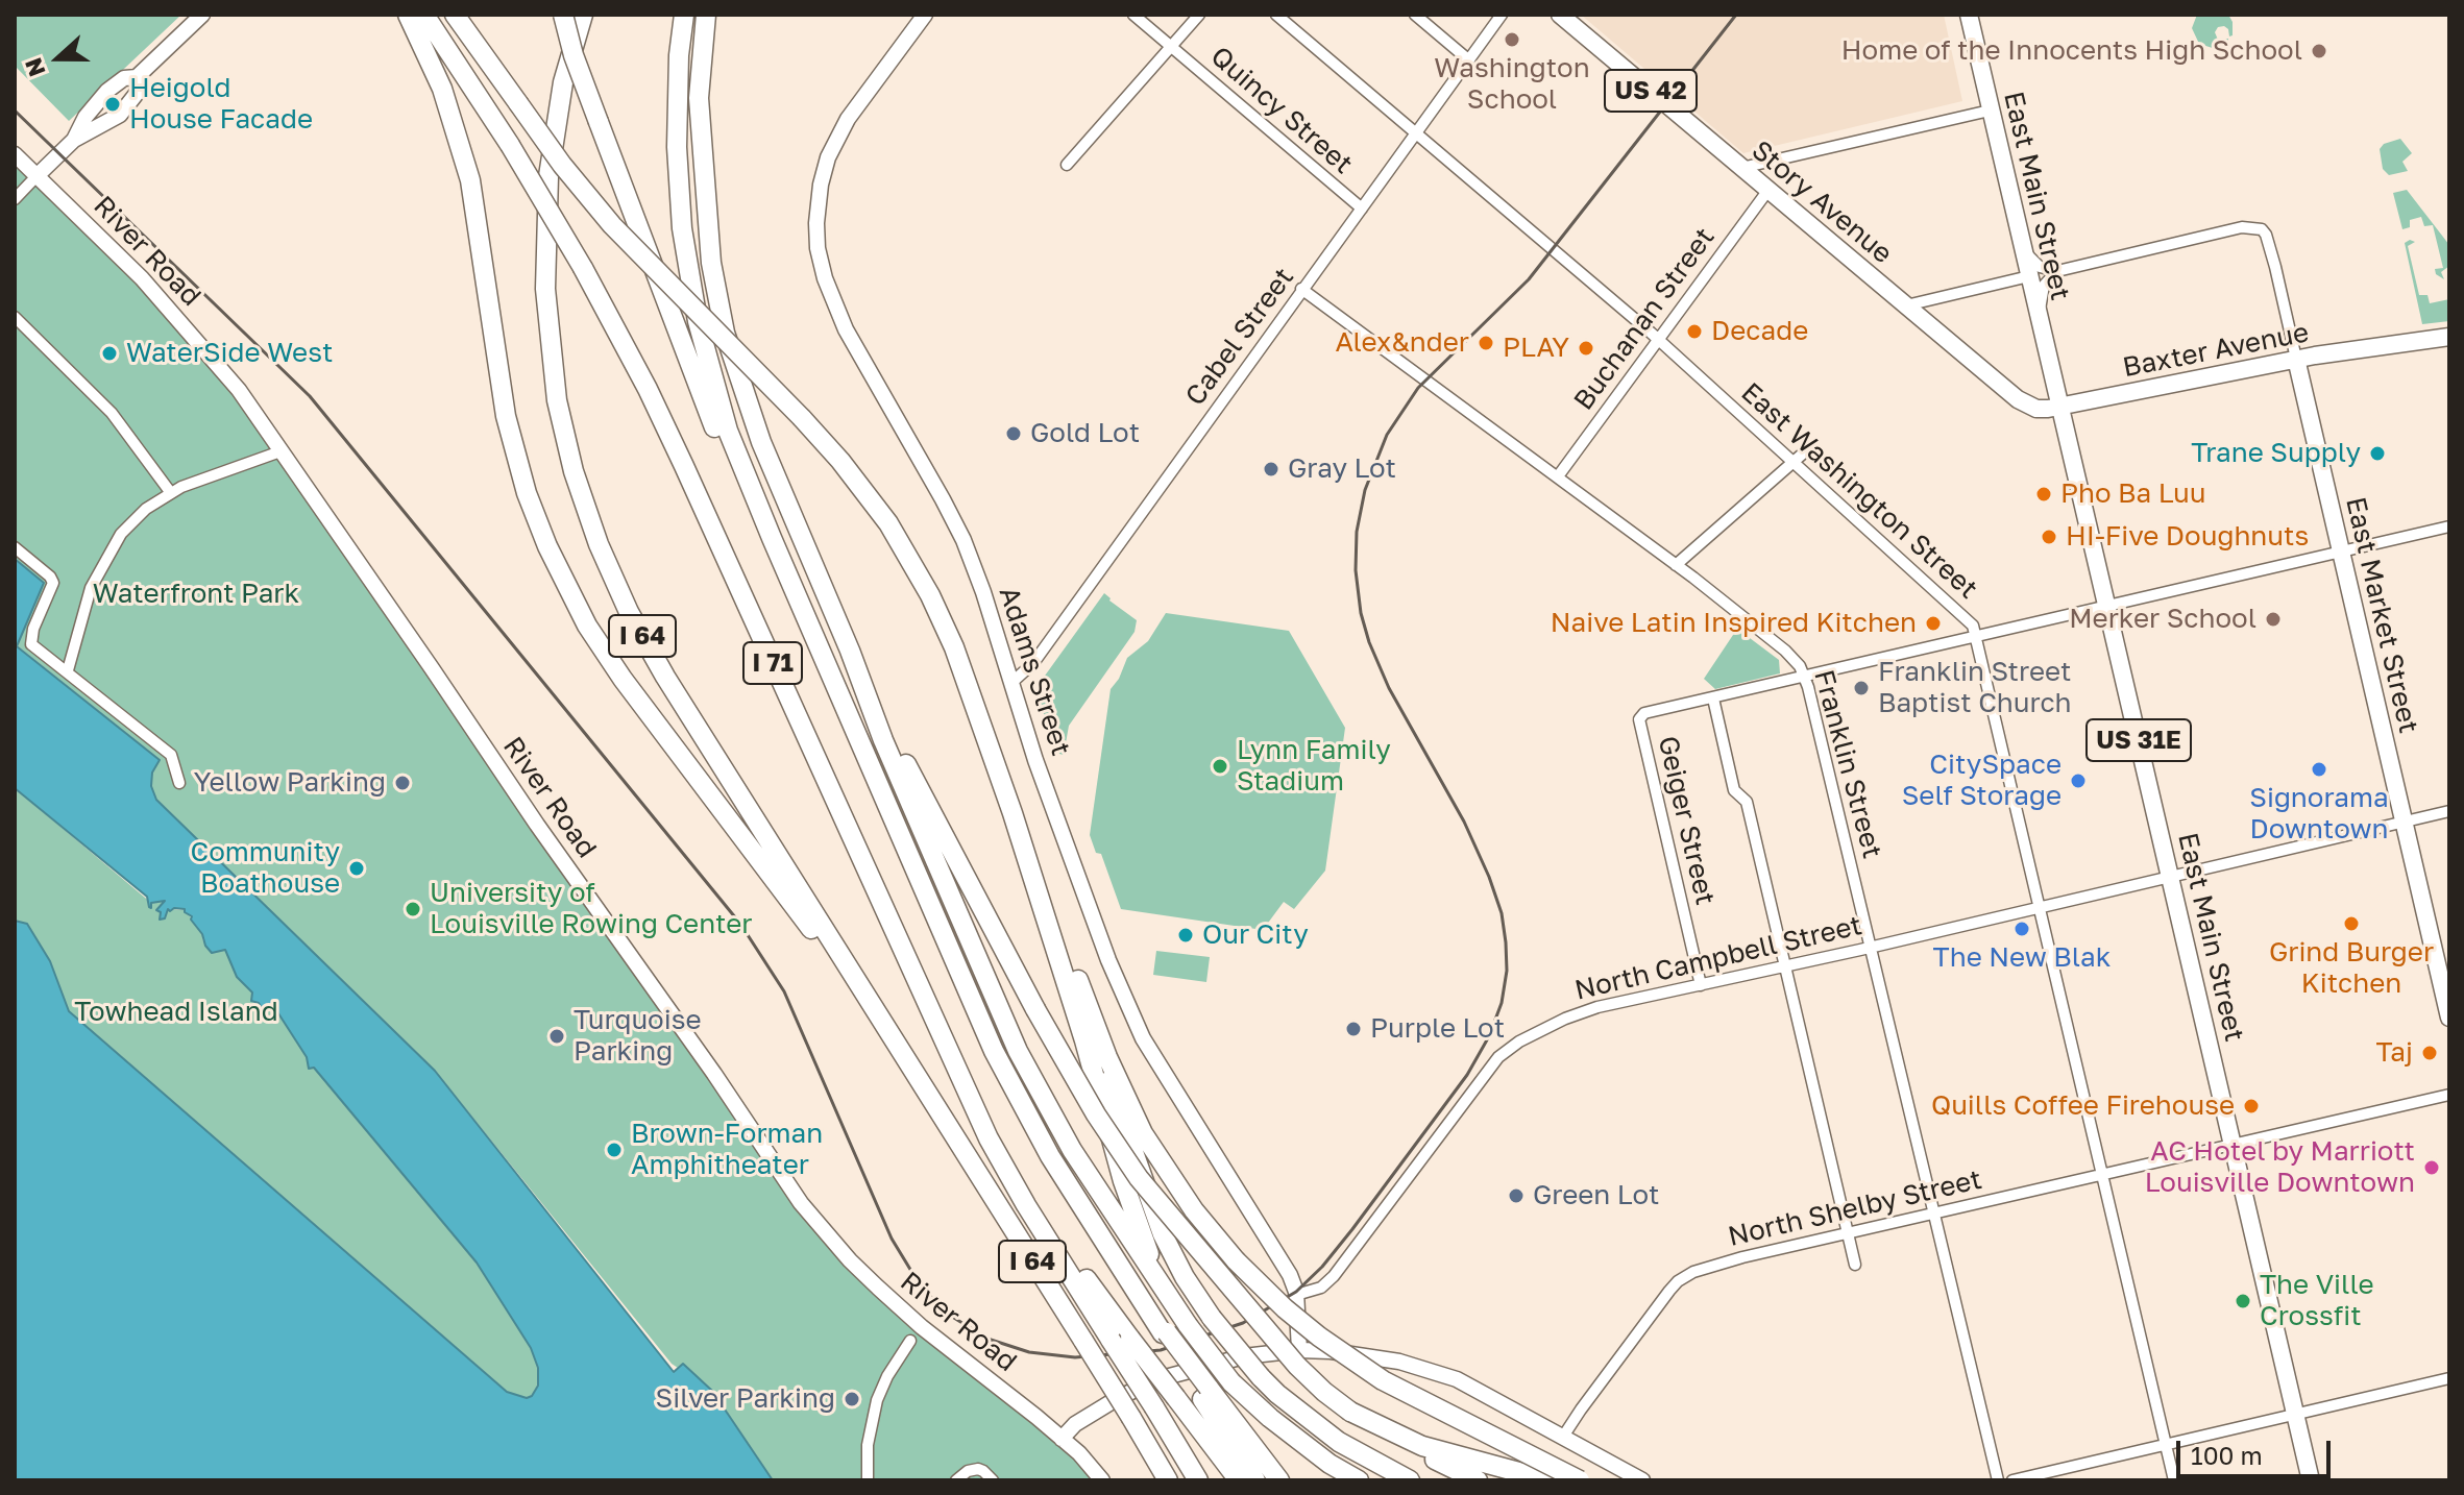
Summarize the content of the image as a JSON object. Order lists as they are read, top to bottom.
{
  "streets": {
    "highway": ["I 64", "I 71"],
    "main road": [
      "US 42",
      "East Main Street",
      "Story Avenue",
      "Baxter Avenue",
      "East Market Street",
      "US 31E"
    ],
    "street": [
      "Quincy Street",
      "River Road",
      "Buchanan Street",
      "Cabel Street",
      "East Washington Street",
      "Adams Street",
      "Franklin Street",
      "Geiger Street",
      "North Campbell Street",
      "North Shelby Street"
    ]
  },
  "crossings": [
    ["Quincy Street", "Cabel Street"],
    ["East Main Street", "Story Avenue"],
    ["East Main Street", "Baxter Avenue"],
    ["East Main Street", "North Campbell Street"],
    ["East Main Street", "North Shelby Street"],
    ["Story Avenue", "Buchanan Street"],
    ["Story Avenue", "Baxter Avenue"],
    ["Buchanan Street", "East Washington Street"],
    ["Buchanan Street", "Franklin Street"],
    ["Cabel Street", "East Washington Street"],
    ["Cabel Street", "Adams Street"],
    ["Cabel Street", "Franklin Street"],
    ["Baxter Avenue", "East Market Street"],
    ["East Washington Street", "North Campbell Street"],
    ["East Washington Street", "North Shelby Street"],
    ["East Market Street", "North Campbell Street"],
    ["Adams Street", "North Campbell Street"],
    ["Franklin Street", "North Campbell Street"],
    ["Franklin Street", "North Shelby Street"],
    ["Geiger Street", "North Campbell Street"]
  ],
  "parks": ["Waterfront Park", "Towhead Island"],
  "places": [
    "Washington School",
    "Home of the Innocents High School",
    "Heigold House Facade",
    "Decade",
    "Alex&nder",
    "PLAY",
    "WaterSide West",
    "Gold Lot",
    "Trane Supply",
    "Gray Lot",
    "Pho Ba Luu",
    "HI-Five Doughnuts",
    "Merker School",
    "Naive Latin Inspired Kitchen",
    "Franklin Street Baptist Church",
    "Lynn Family Stadium",
    "Signorama Downtown",
    "CitySpace Self Storage",
    "Yellow Parking",
    "Community Boathouse",
    "University of Louisville Rowing Center",
    "Grind Burger Kitchen",
    "The New Blak",
    "Our City",
    "Purple Lot",
    "Turquoise Parking",
    "Taj",
    "Quills Coffee Firehouse",
    "Brown-Forman Amphitheater",
    "AC Hotel by Marriott Louisville Downtown",
    "Green Lot",
    "The Ville Crossfit",
    "Silver Parking"
  ],
  "scale_bar": "100 m",
  "north": "left"
}
